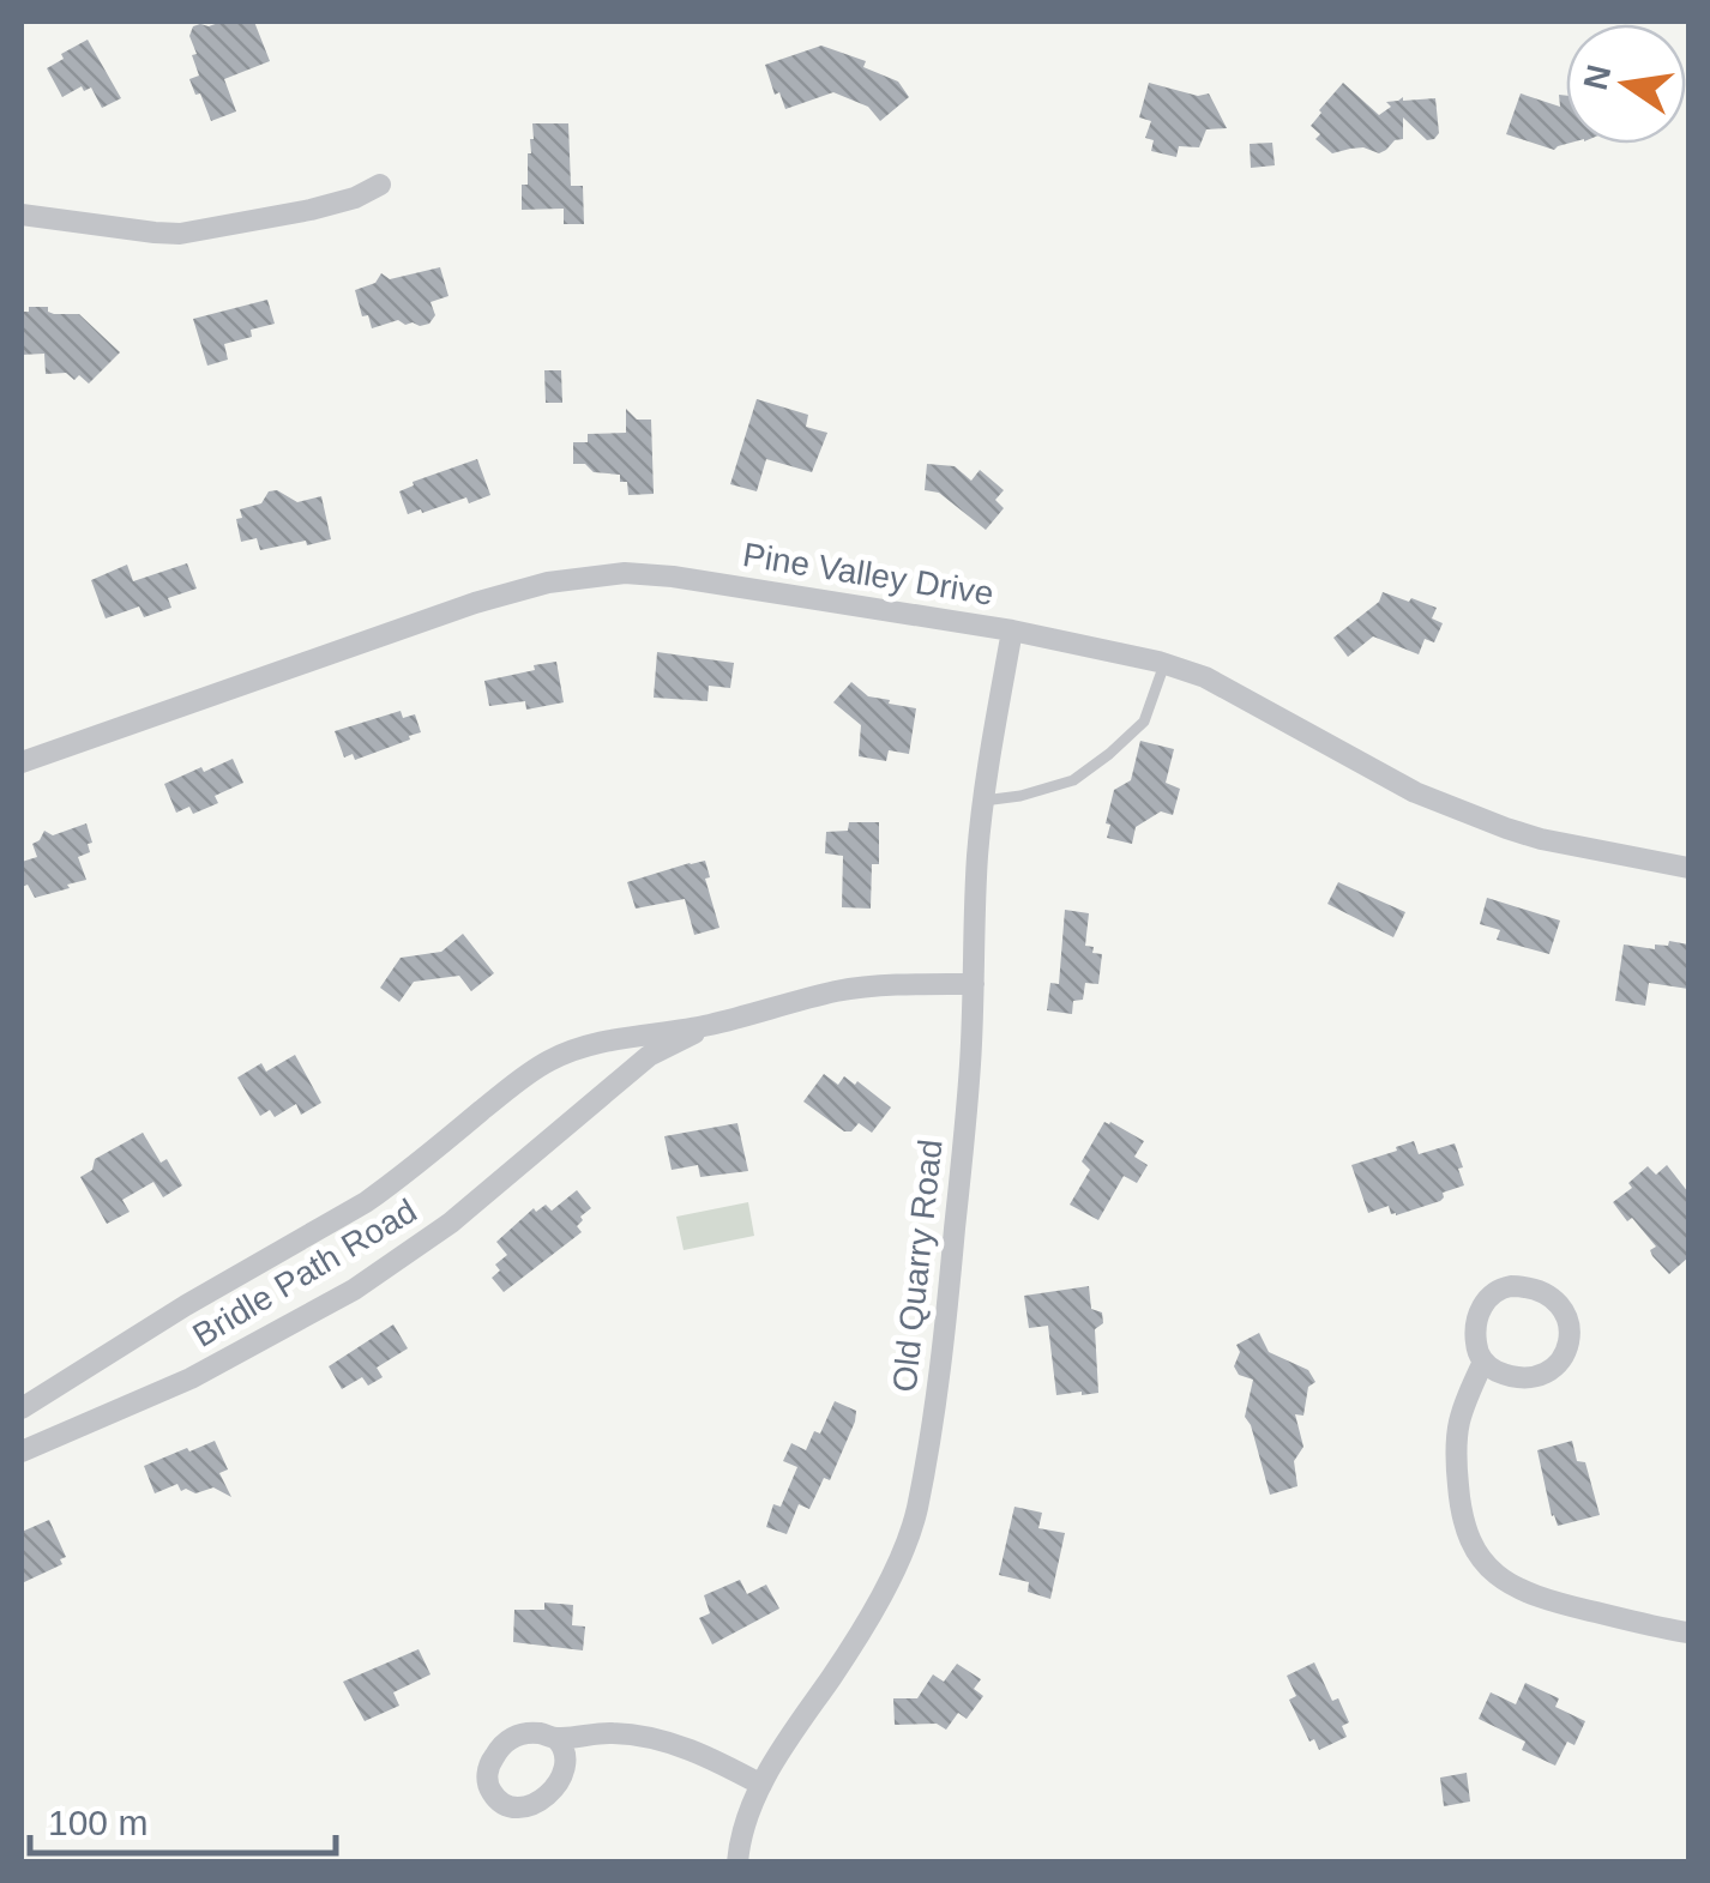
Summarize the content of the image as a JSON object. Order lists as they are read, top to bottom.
{
  "streets": {
    "street": ["Pine Valley Drive", "Old Quarry Road", "Bridle Path Road"]
  },
  "crossings": [
    ["Pine Valley Drive", "Old Quarry Road"],
    ["Old Quarry Road", "Bridle Path Road"]
  ],
  "scale_bar": "100 m",
  "north": "left"
}
